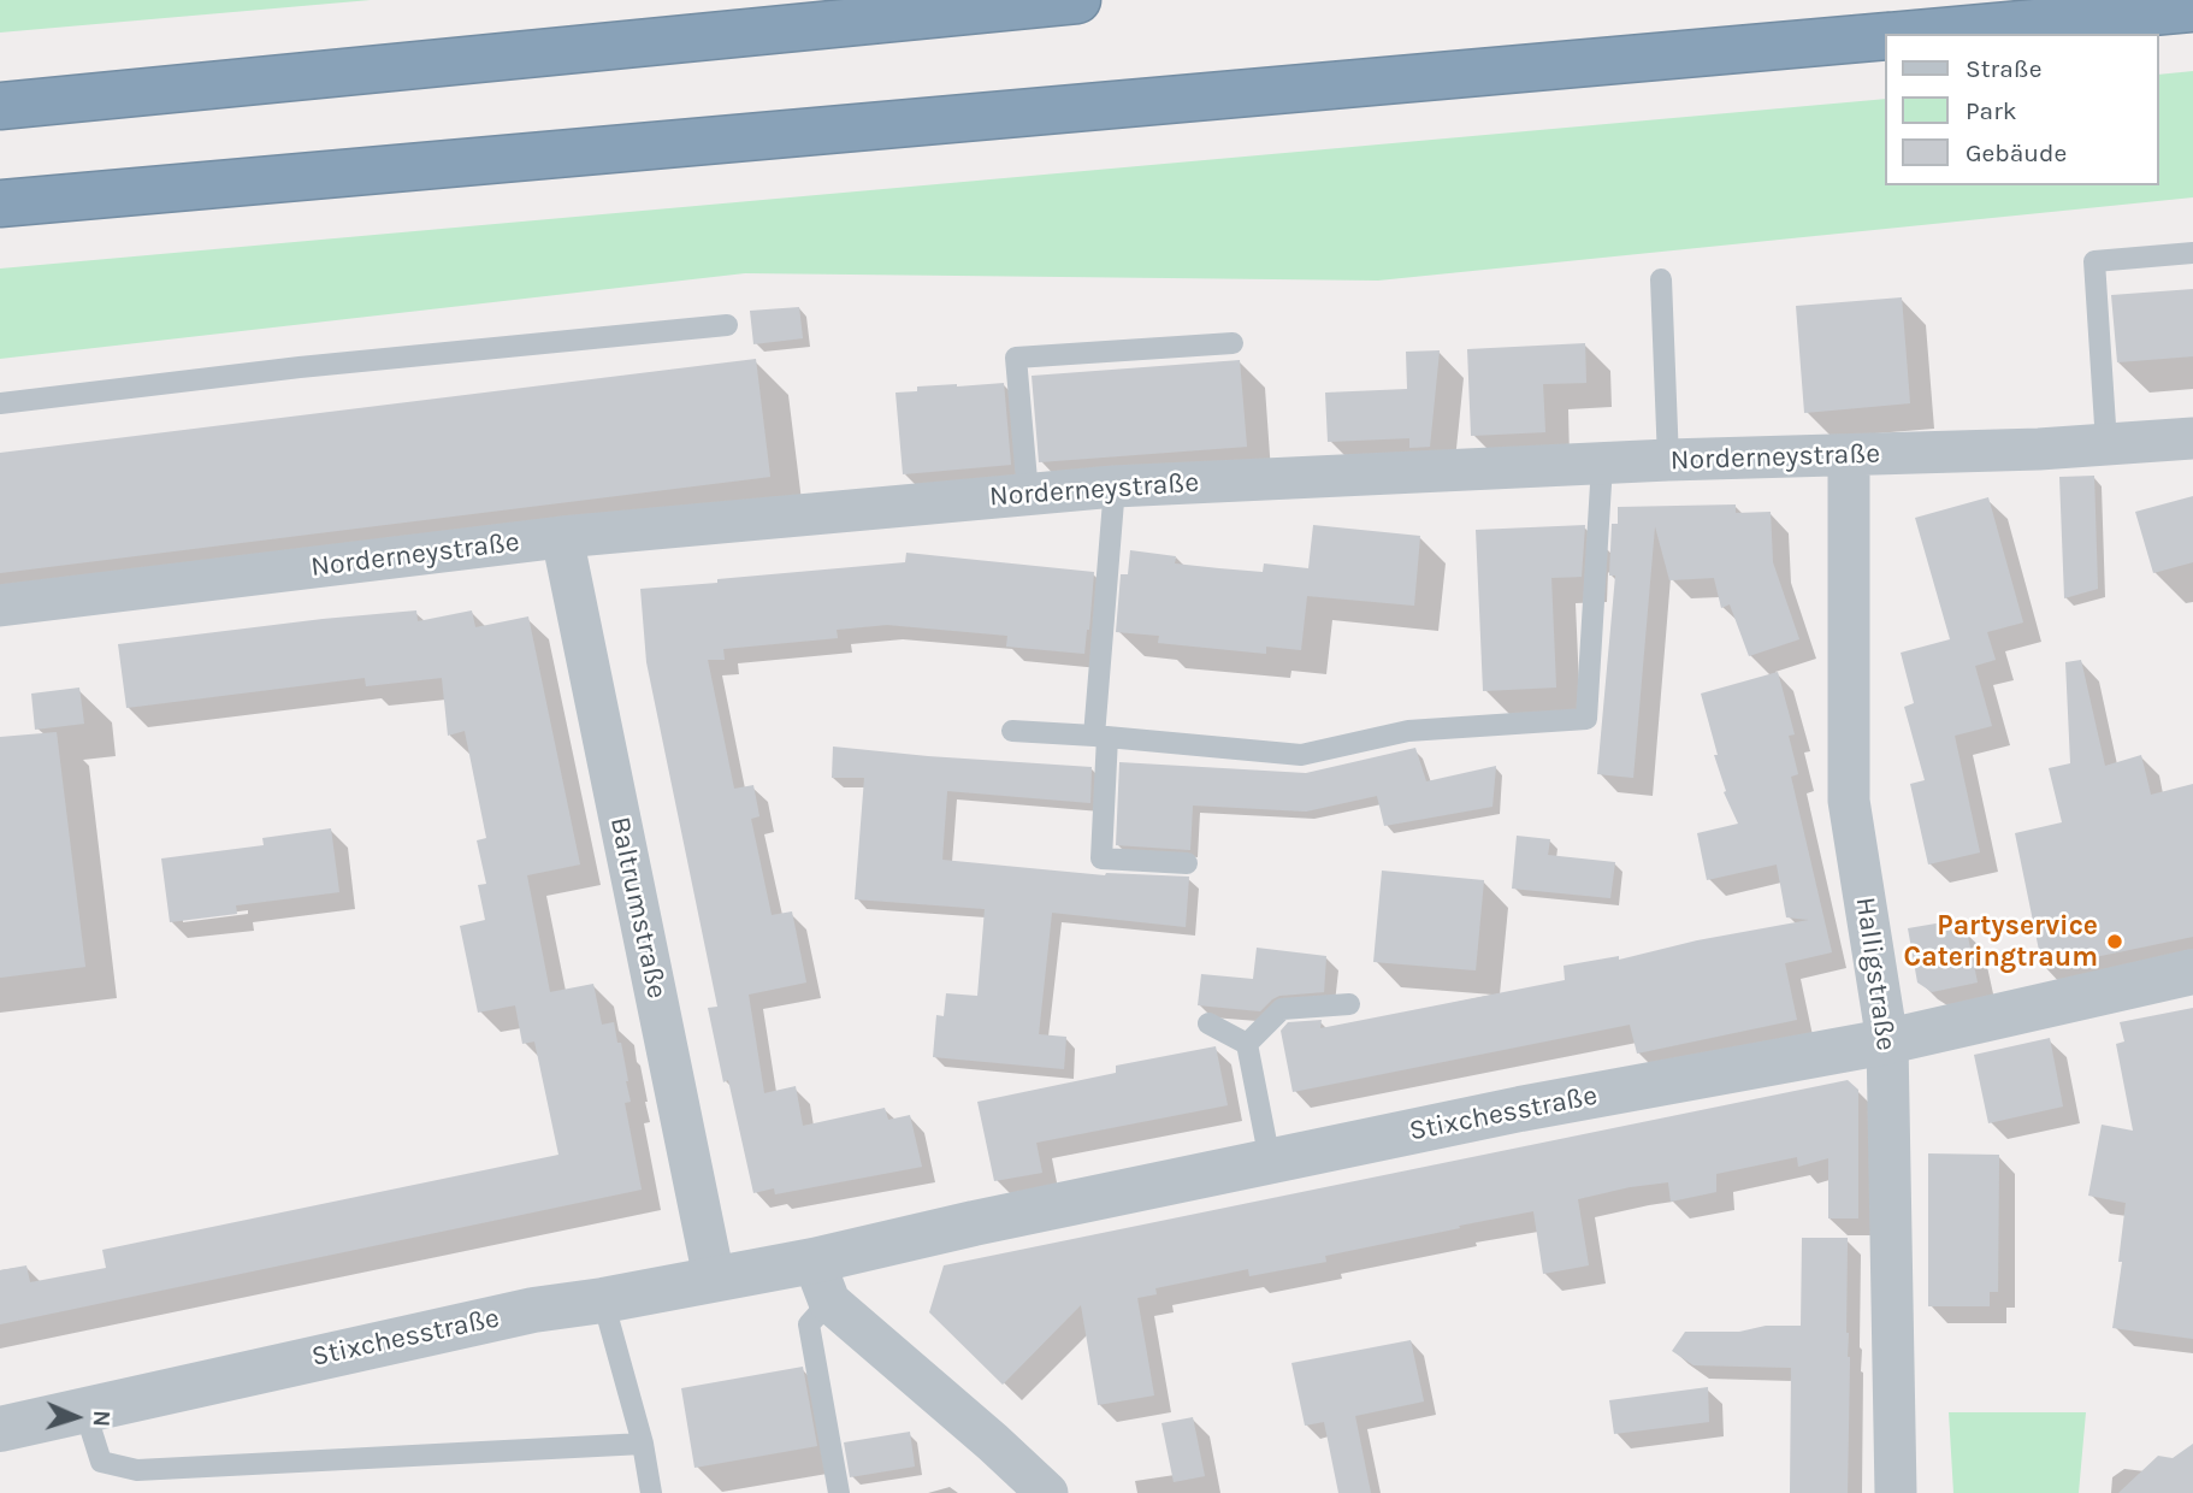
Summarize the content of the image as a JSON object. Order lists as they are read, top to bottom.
{
  "streets": {
    "street": [
      "Norderneystraße",
      "Baltrumstraße",
      "Halligstraße",
      "Stixchesstraße"
    ]
  },
  "crossings": [
    ["Norderneystraße", "Baltrumstraße"],
    ["Norderneystraße", "Halligstraße"],
    ["Baltrumstraße", "Stixchesstraße"],
    ["Halligstraße", "Stixchesstraße"]
  ],
  "places": ["Partyservice Cateringtraum"],
  "legend": ["Straße", "Park", "Gebäude"],
  "north": "right"
}
